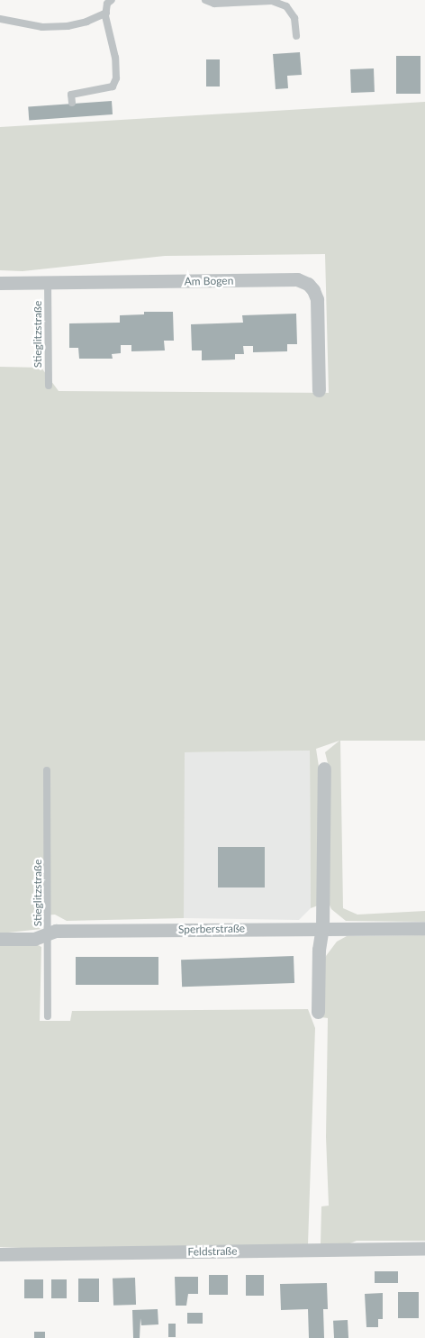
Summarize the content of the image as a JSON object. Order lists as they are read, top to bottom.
{
  "streets": {
    "street": ["Am Bogen", "Sperberstraße", "Feldstraße"],
    "lane": ["Stieglitzstraße"]
  },
  "crossings": [
    ["Am Bogen", "Stieglitzstraße"],
    ["Stieglitzstraße", "Sperberstraße"]
  ]
}
